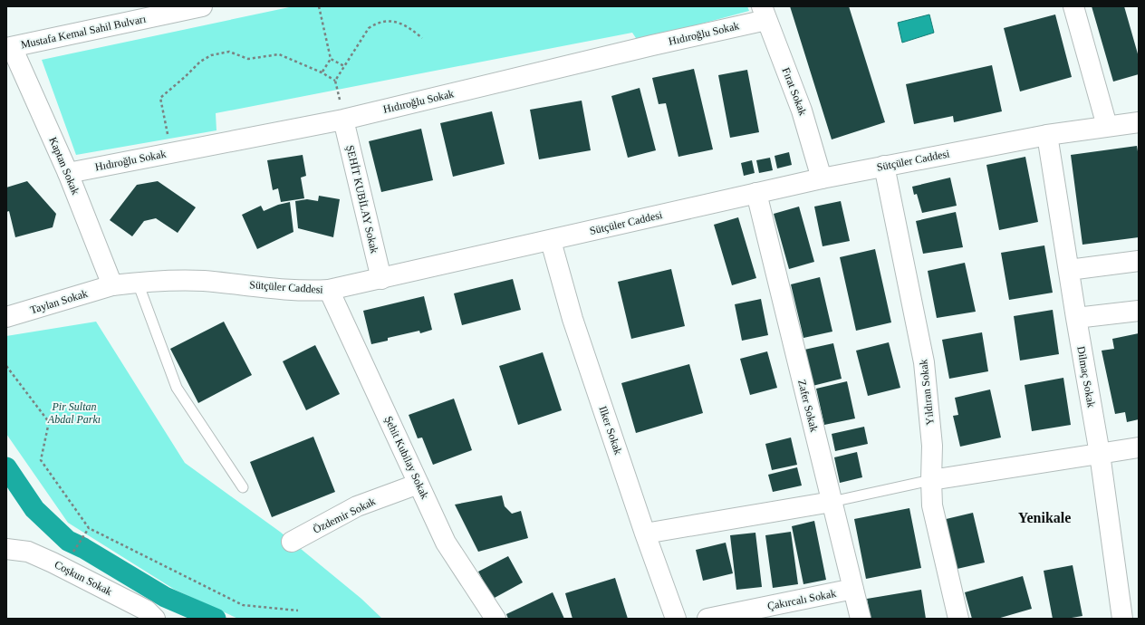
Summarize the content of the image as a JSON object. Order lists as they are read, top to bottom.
{
  "streets": {
    "street": [
      "Mustafa Kemal Sahil Bulvarı",
      "Hıdıroğlu Sokak",
      "Fırat Sokak",
      "Sütçüler Caddesi",
      "Kaptan Sokak",
      "ŞEHİT KUBİLAY Sokak",
      "Taylan Sokak",
      "Dilmaç Sokak",
      "Yıldıran Sokak",
      "Zafer Sokak",
      "Ilker Sokak",
      "Şehit Kubilay Sokak",
      "Özdemir Sokak",
      "Coşkun Sokak",
      "Çakırcalı Sokak"
    ]
  },
  "crossings": [
    ["Mustafa Kemal Sahil Bulvarı", "Kaptan Sokak"],
    ["Hıdıroğlu Sokak", "Fırat Sokak"],
    ["Hıdıroğlu Sokak", "Kaptan Sokak"],
    ["Hıdıroğlu Sokak", "ŞEHİT KUBİLAY Sokak"],
    ["Fırat Sokak", "Sütçüler Caddesi"],
    ["Sütçüler Caddesi", "Kaptan Sokak"],
    ["Sütçüler Caddesi", "ŞEHİT KUBİLAY Sokak"],
    ["Sütçüler Caddesi", "Taylan Sokak"],
    ["Sütçüler Caddesi", "Dilmaç Sokak"],
    ["Sütçüler Caddesi", "Yıldıran Sokak"],
    ["Sütçüler Caddesi", "Zafer Sokak"],
    ["Sütçüler Caddesi", "Ilker Sokak"],
    ["Sütçüler Caddesi", "Şehit Kubilay Sokak"],
    ["Kaptan Sokak", "Taylan Sokak"],
    ["Zafer Sokak", "Çakırcalı Sokak"],
    ["Şehit Kubilay Sokak", "Özdemir Sokak"]
  ],
  "districts": ["Yenikale"],
  "parks": ["Pir Sultan Abdal Parkı"]
}
